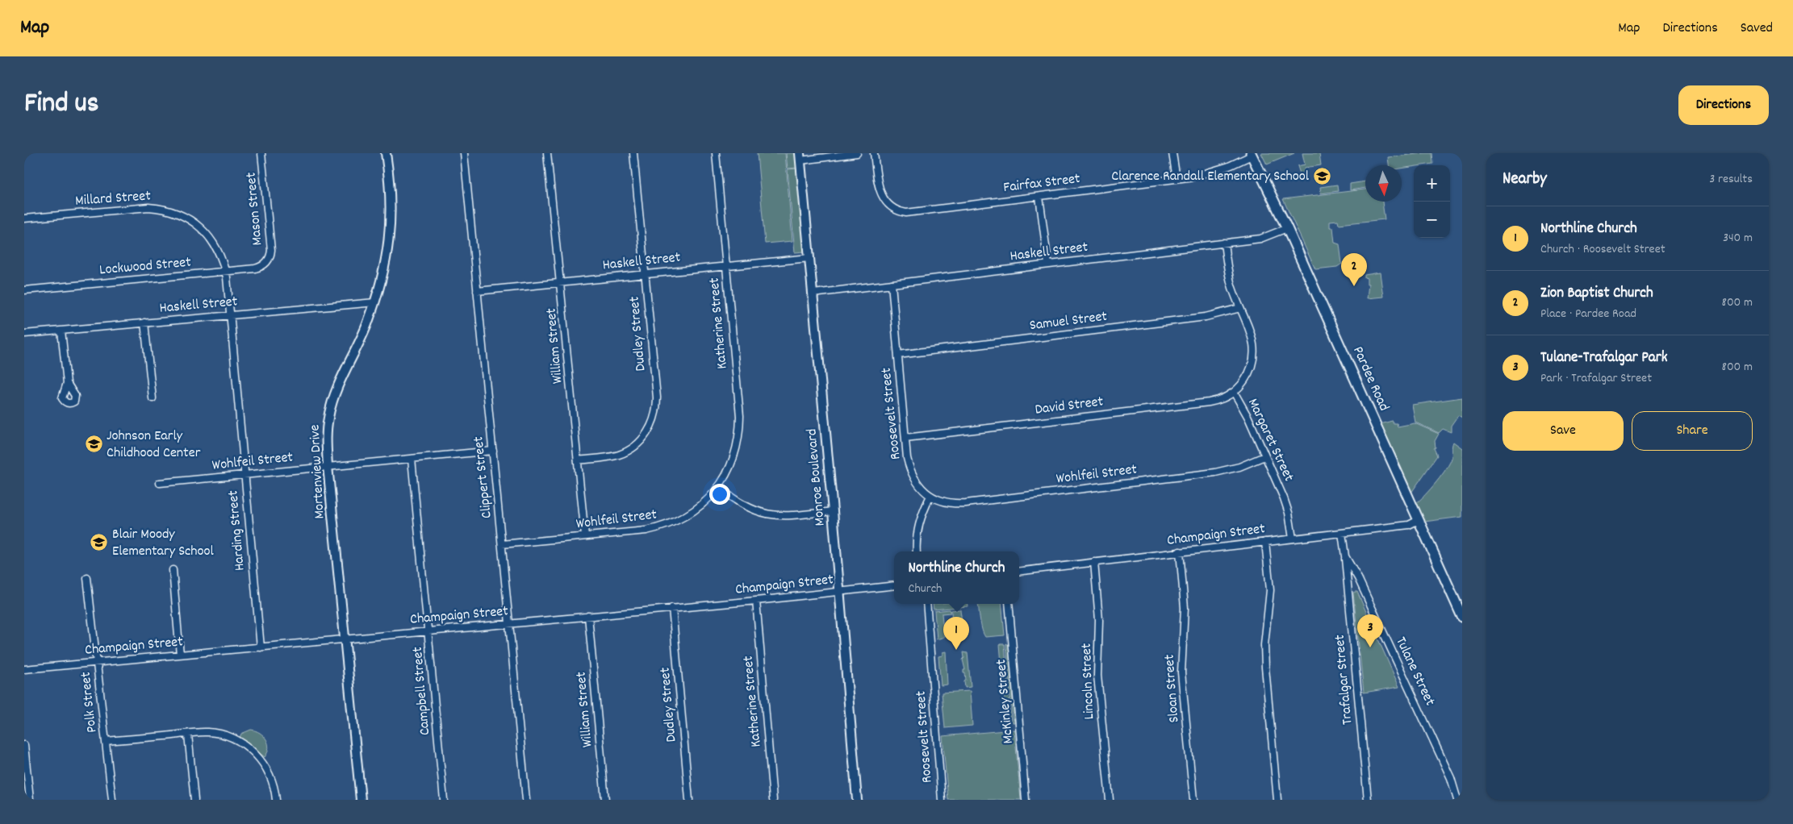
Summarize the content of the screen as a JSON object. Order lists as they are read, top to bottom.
{
  "streets": {
    "main road": ["Pardee Road"],
    "street": [
      "Fairfax Street",
      "Millard Street",
      "Mason Street",
      "Haskell Street",
      "Lockwood Street",
      "Samuel Street",
      "Katherine Street",
      "Dudley Street",
      "William Street",
      "David Street",
      "Roosevelt Street",
      "Margaret Street",
      "Wohlfeil Street",
      "Mortenview Drive",
      "Clippert Street",
      "Monroe Boulevard",
      "Harding Street",
      "Champaign Street",
      "Tulane Street",
      "Trafalgar Street",
      "Lincoln Street",
      "Sloan Street",
      "Campbell Street",
      "McKinley Street",
      "Polk Street"
    ]
  },
  "crossings": [
    ["Fairfax Street", "Pardee Road"],
    ["Millard Street", "Haskell Street"],
    ["Millard Street", "Lockwood Street"],
    ["Millard Street", "Harding Street"],
    ["Mason Street", "Lockwood Street"],
    ["Haskell Street", "Katherine Street"],
    ["Haskell Street", "Dudley Street"],
    ["Haskell Street", "William Street"],
    ["Haskell Street", "Pardee Road"],
    ["Haskell Street", "Roosevelt Street"],
    ["Haskell Street", "Margaret Street"],
    ["Haskell Street", "Mortenview Drive"],
    ["Haskell Street", "Clippert Street"],
    ["Haskell Street", "Monroe Boulevard"],
    ["Haskell Street", "Harding Street"],
    ["Samuel Street", "Roosevelt Street"],
    ["Samuel Street", "Margaret Street"],
    ["Katherine Street", "Wohlfeil Street"],
    ["Katherine Street", "Champaign Street"],
    ["Dudley Street", "William Street"],
    ["Dudley Street", "Champaign Street"],
    ["William Street", "Wohlfeil Street"],
    ["William Street", "Champaign Street"],
    ["Pardee Road", "Champaign Street"],
    ["David Street", "Roosevelt Street"],
    ["David Street", "Margaret Street"],
    ["Roosevelt Street", "Wohlfeil Street"],
    ["Margaret Street", "Wohlfeil Street"],
    ["Margaret Street", "Champaign Street"],
    ["Wohlfeil Street", "Mortenview Drive"],
    ["Wohlfeil Street", "Clippert Street"],
    ["Wohlfeil Street", "Harding Street"],
    ["Wohlfeil Street", "Campbell Street"],
    ["Mortenview Drive", "Champaign Street"],
    ["Clippert Street", "Champaign Street"],
    ["Monroe Boulevard", "Champaign Street"],
    ["Harding Street", "Champaign Street"],
    ["Champaign Street", "Tulane Street"],
    ["Champaign Street", "Lincoln Street"],
    ["Champaign Street", "Sloan Street"],
    ["Champaign Street", "Campbell Street"],
    ["Champaign Street", "Polk Street"],
    ["Tulane Street", "Trafalgar Street"]
  ],
  "places": {
    "school or university": ["Clarence Randall Elementary School", "Johnson Early Childhood Center", "Blair Moody Elementary School"]
  },
  "north": "bottom",
  "page": {
    "header": "Map",
    "nav": ["Map", "Directions", "Saved"],
    "title": "Find us",
    "buttons": [
      "Directions",
      ["Save", "Share"]
    ],
    "heading": ["Nearby", "3 results"],
    "map_buttons": ["+", "−"],
    "list": [
      {
        "mark": "1",
        "name": "Northline Church",
        "note": "Church · Roosevelt Street",
        "value": "340 m"
      },
      {
        "mark": "2",
        "name": "Zion Baptist Church",
        "note": "Place · Pardee Road",
        "value": "800 m"
      },
      {
        "mark": "3",
        "name": "Tulane-Trafalgar Park",
        "note": "Park · Trafalgar Street",
        "value": "800 m"
      }
    ],
    "pins": ["2", "3", "1"],
    "popup": ["Northline Church", "Church"]
  }
}
